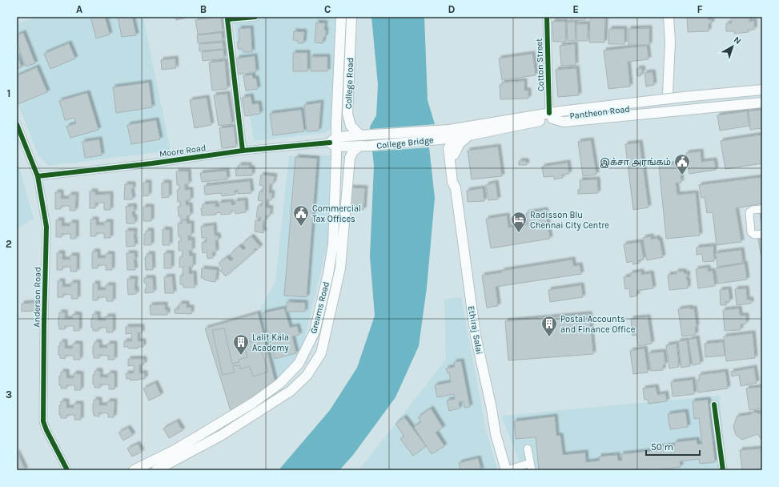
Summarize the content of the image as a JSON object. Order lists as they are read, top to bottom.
{
  "streets": {
    "main road": [
      "College Road",
      "Pantheon Road",
      "College Bridge",
      "Greams Road",
      "Ethiraj Salai"
    ],
    "street": ["Cotton Street", "Moore Road", "Anderson Road"]
  },
  "crossings": [
    ["Cotton Street", "Pantheon Road"],
    ["College Road", "College Bridge"],
    ["College Road", "Moore Road"],
    ["College Road", "Greams Road"],
    ["Pantheon Road", "College Bridge"],
    ["Pantheon Road", "Ethiraj Salai"],
    ["College Bridge", "Moore Road"],
    ["College Bridge", "Greams Road"],
    ["Moore Road", "Anderson Road"],
    ["Moore Road", "Greams Road"]
  ],
  "places": {
    "public building": ["இக்சா அரங்கம்", "Commercial Tax Offices"],
    "hotel": ["Radisson Blu Chennai City Centre"],
    "building": ["Postal Accounts and Finance Office", "Lalit Kala Academy"]
  },
  "scale_bar": "50 m",
  "north": "top right",
  "grid": {
    "columns": [
      "A",
      "B",
      "C",
      "D",
      "E",
      "F"
    ],
    "rows": ["1", "2", "3"]
  }
}
